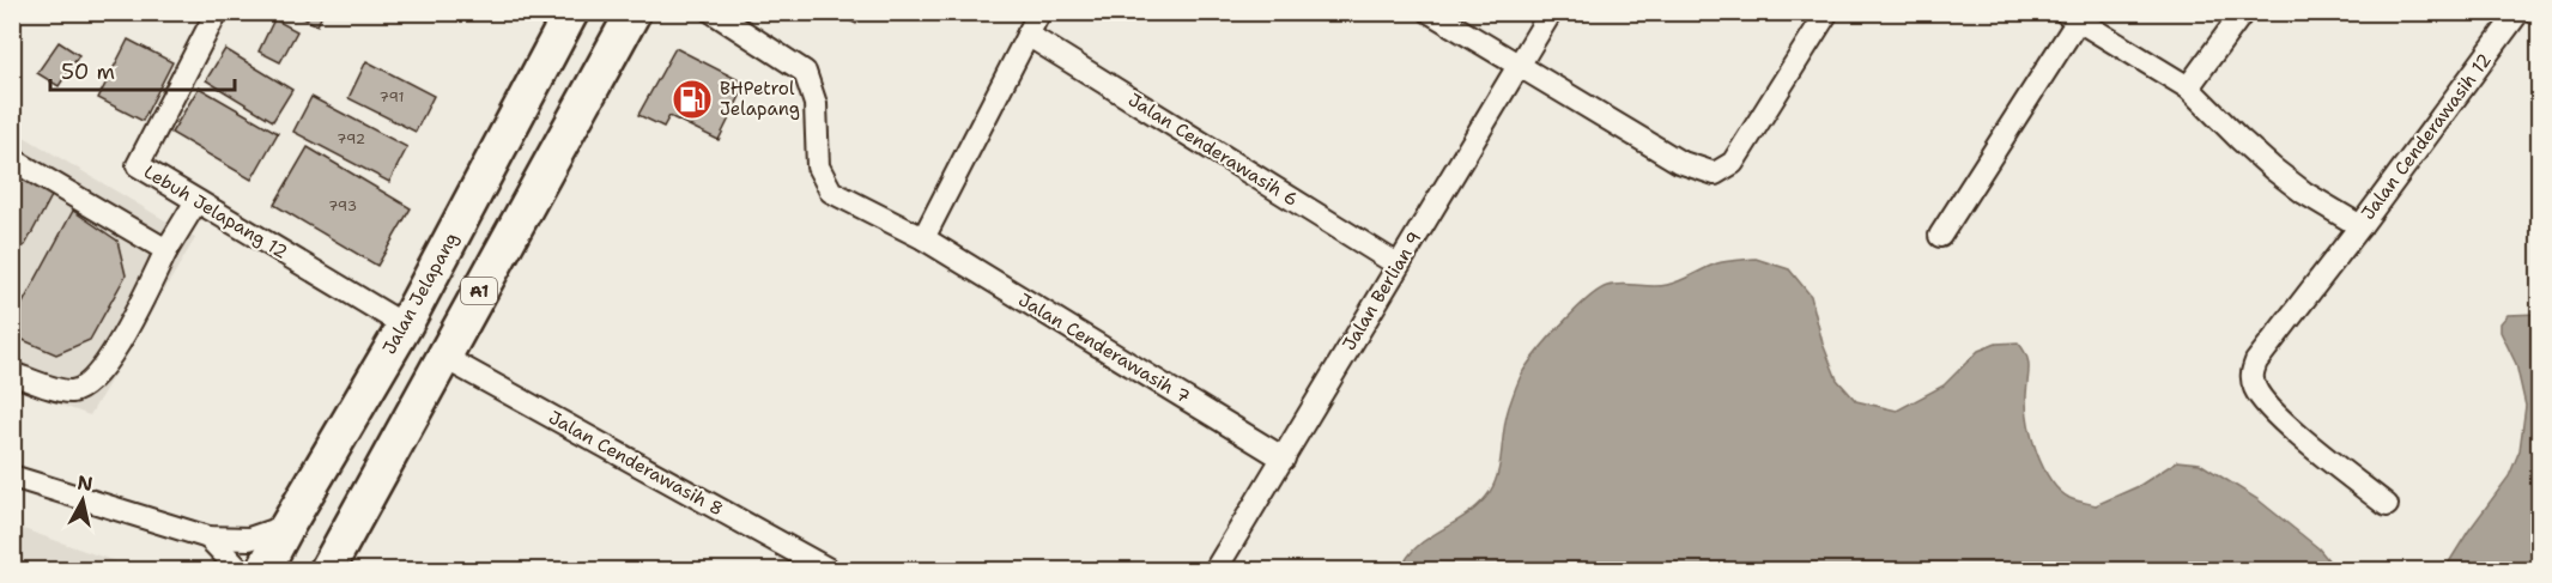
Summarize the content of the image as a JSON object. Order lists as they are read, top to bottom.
{
  "streets": {
    "main road": ["A1", "Jalan Jelapang"],
    "street": [
      "Jalan Cenderawasih 12",
      "Jalan Cenderawasih 6",
      "Lebuh Jelapang 12",
      "Jalan Berlian 9",
      "Jalan Cenderawasih 7",
      "Jalan Cenderawasih 8"
    ]
  },
  "crossings": [
    ["Jalan Cenderawasih 6", "Jalan Berlian 9"],
    ["Lebuh Jelapang 12", "Jalan Jelapang"],
    ["A1", "Jalan Cenderawasih 8"],
    ["Jalan Berlian 9", "Jalan Cenderawasih 7"]
  ],
  "places": {
    "fuel station": ["BHPetrol Jelapang"]
  },
  "house_numbers": ["791", "792", "793"],
  "scale_bar": "50 m",
  "north": "top"
}
